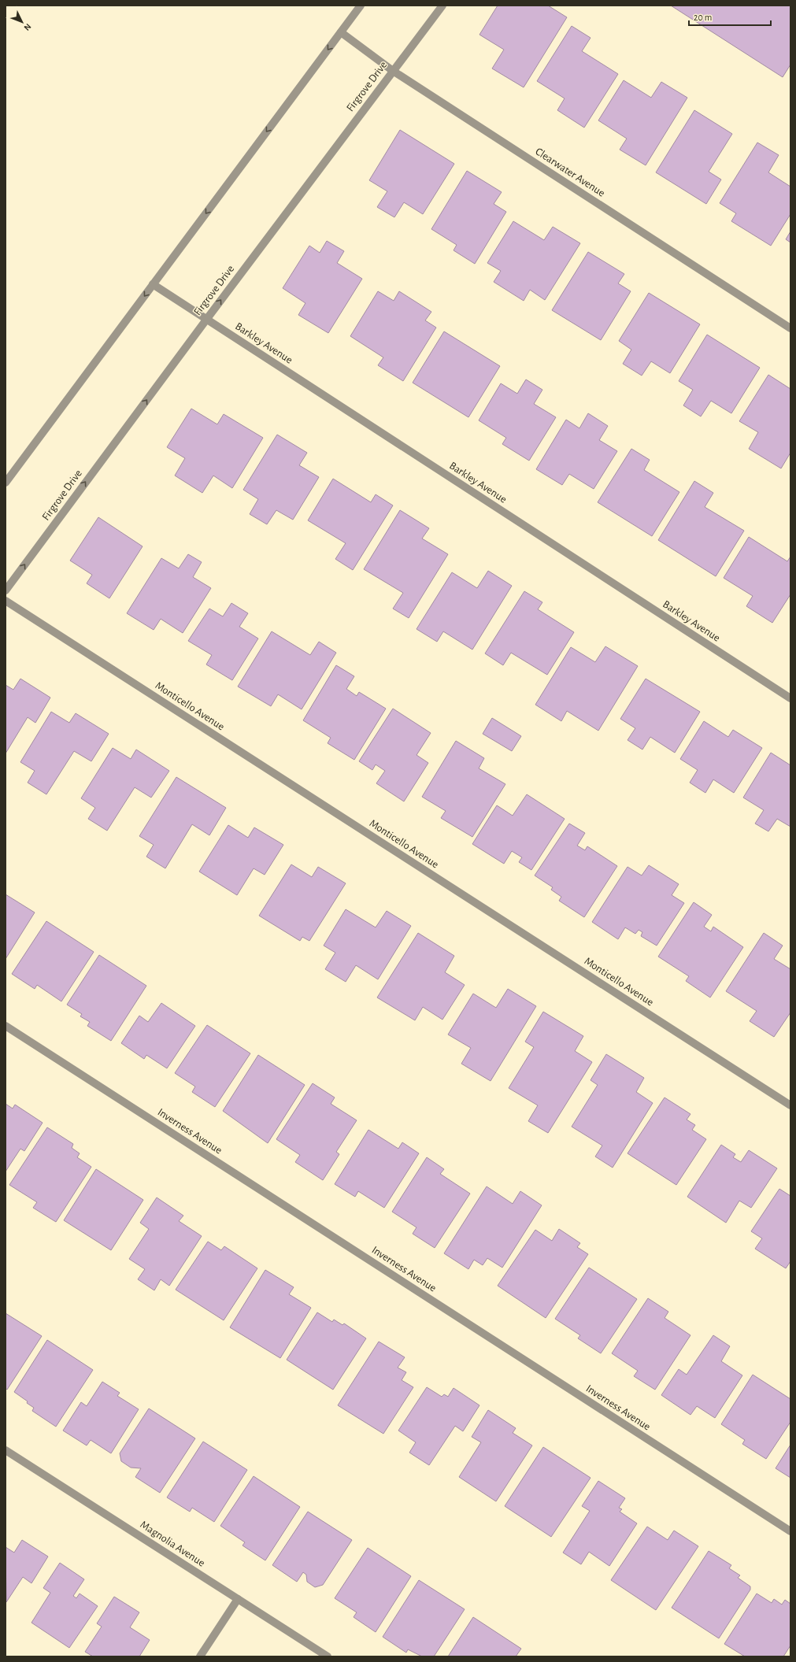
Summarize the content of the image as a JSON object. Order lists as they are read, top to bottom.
{
  "streets": {
    "street": [
      "Firgrove Drive",
      "Clearwater Avenue",
      "Barkley Avenue",
      "Monticello Avenue",
      "Inverness Avenue",
      "Magnolia Avenue"
    ]
  },
  "crossings": [
    ["Firgrove Drive", "Clearwater Avenue"],
    ["Firgrove Drive", "Barkley Avenue"]
  ],
  "scale_bar": "20 m",
  "north": "bottom right"
}
